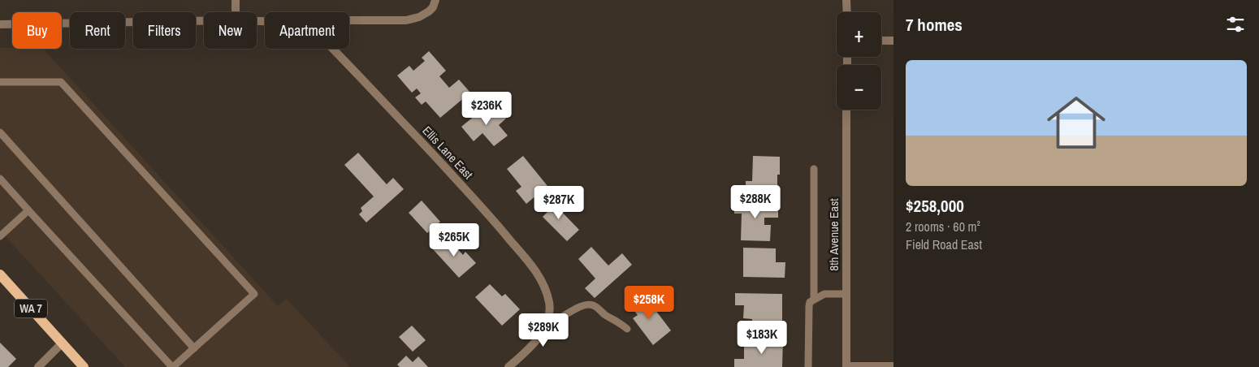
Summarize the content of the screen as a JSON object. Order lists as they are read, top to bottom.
{
  "streets": {
    "main road": ["WA 7"],
    "street": ["Ellis Lane East", "8th Avenue East"]
  },
  "page": {
    "heading": "7 homes",
    "map_buttons": ["+", "−"],
    "chip": [
      "Buy",
      "Rent",
      "Filters",
      "New",
      "Apartment"
    ],
    "list": [
      {
        "name": "$258,000",
        "note": "2 rooms · 60 m² · Field Road East"
      }
    ],
    "price": [
      "$236K",
      "$288K",
      "$287K",
      "$265K",
      "$258K",
      "$289K",
      "$183K"
    ]
  }
}
